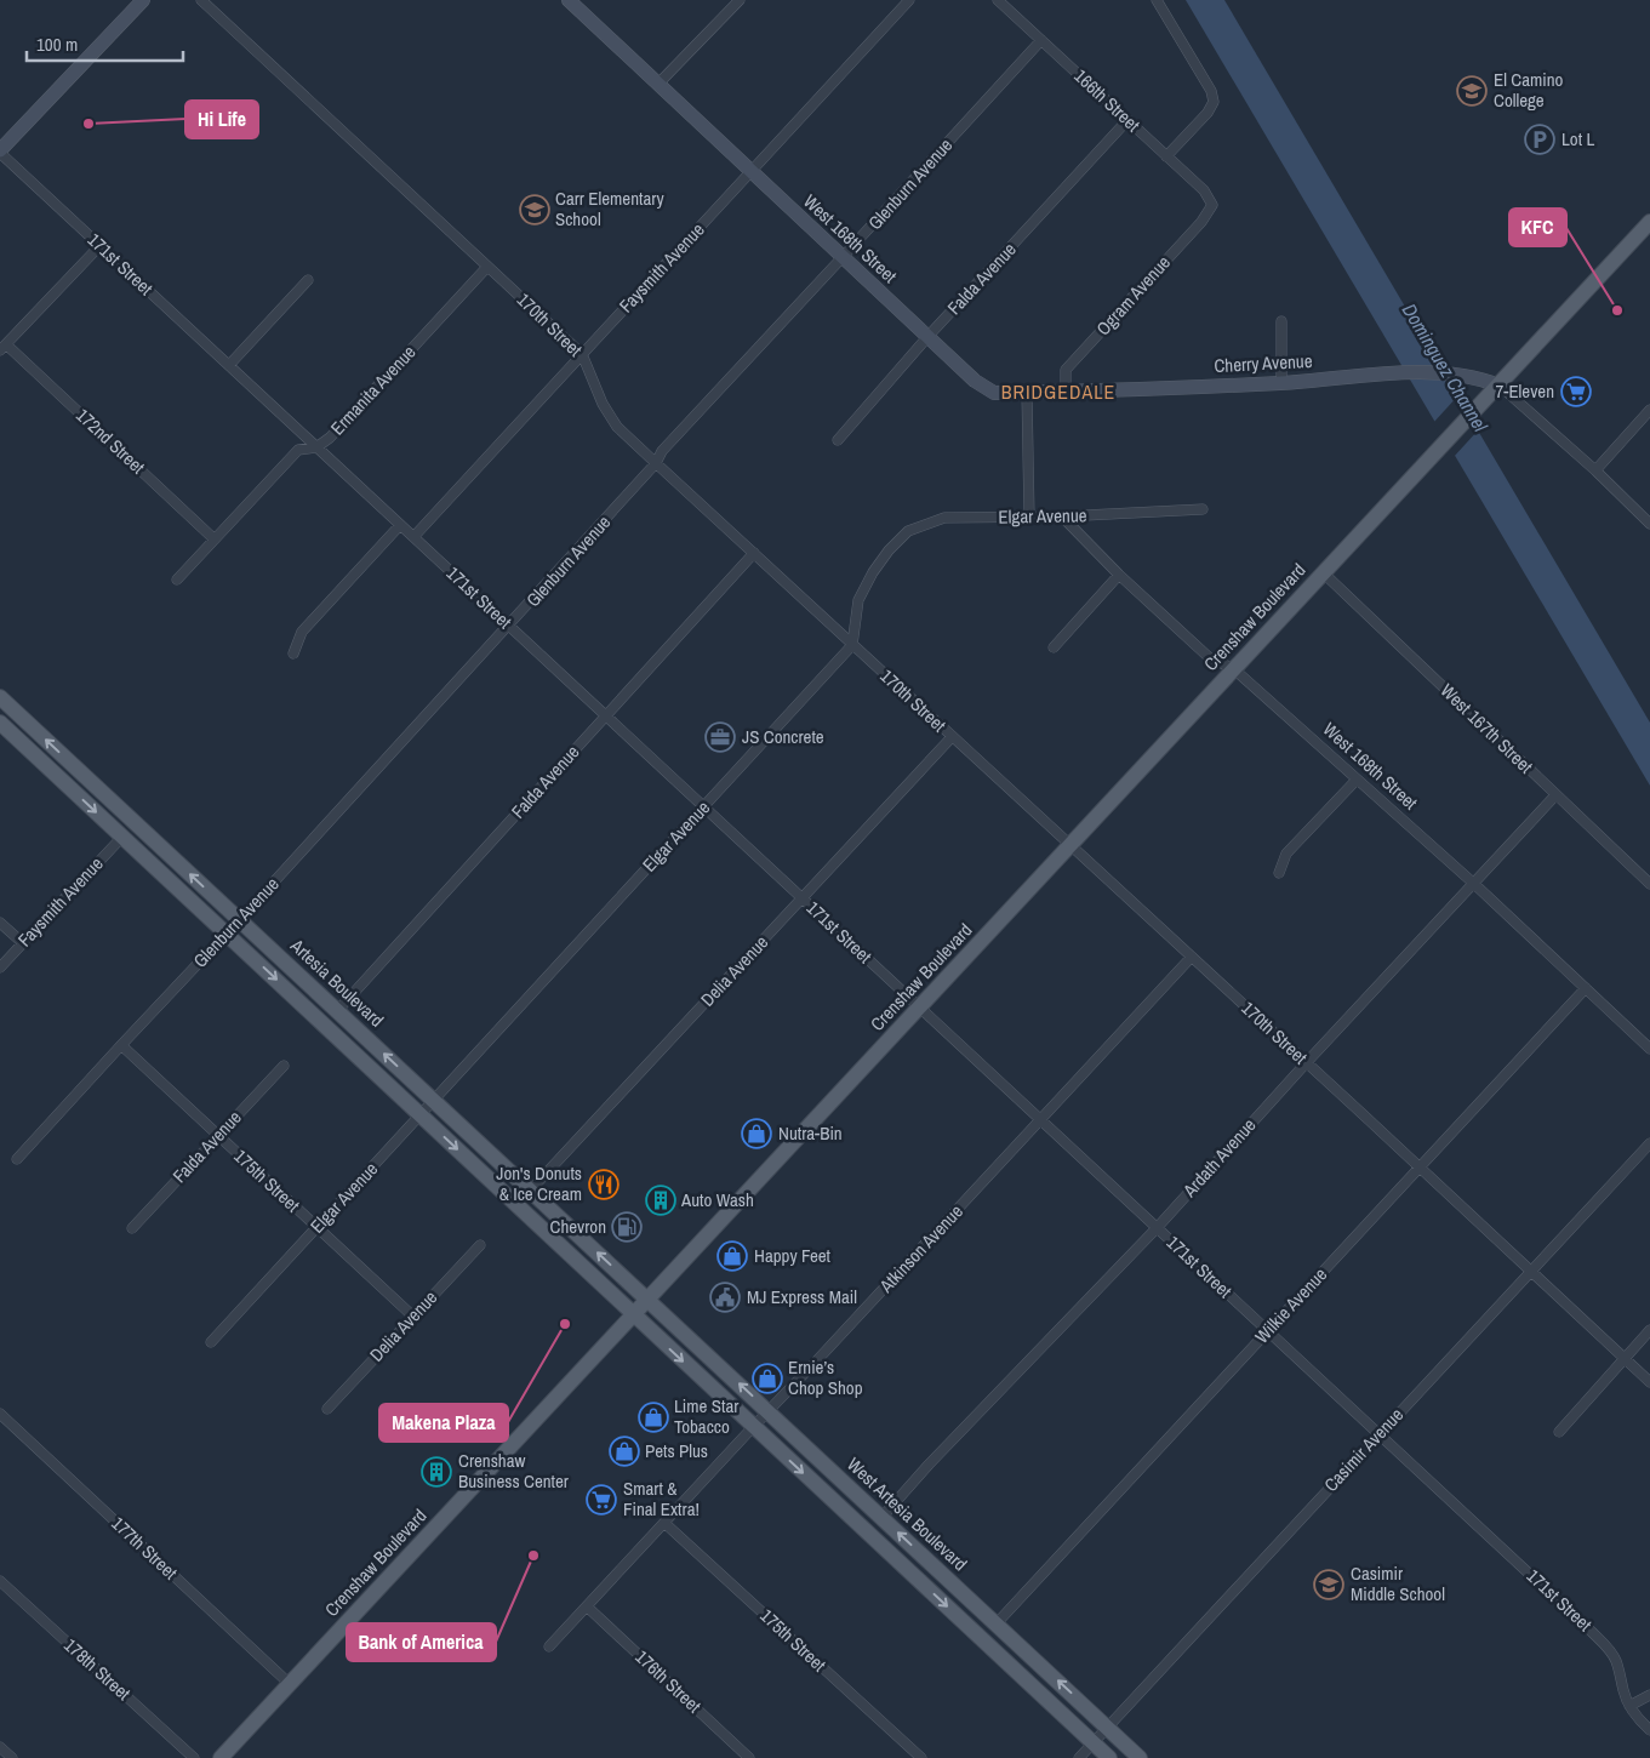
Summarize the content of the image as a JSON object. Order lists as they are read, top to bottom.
{
  "streets": {
    "main road": ["Crenshaw Boulevard", "Artesia Boulevard", "West Artesia Boulevard"],
    "street": [
      "166th Street",
      "Glenburn Avenue",
      "West 168th Street",
      "171st Street",
      "Faysmith Avenue",
      "Falda Avenue",
      "Ogram Avenue",
      "170th Street",
      "Cherry Avenue",
      "Ermanita Avenue",
      "172nd Street",
      "Elgar Avenue",
      "West 167th Street",
      "Delia Avenue",
      "Ardath Avenue",
      "175th Street",
      "Atkinson Avenue",
      "Wilkie Avenue",
      "Casimir Avenue",
      "177th Street",
      "178th Street",
      "176th Street"
    ]
  },
  "crossings": [
    ["166th Street", "Glenburn Avenue"],
    ["166th Street", "Falda Avenue"],
    ["166th Street", "Ogram Avenue"],
    ["Glenburn Avenue", "West 168th Street"],
    ["Glenburn Avenue", "171st Street"],
    ["Glenburn Avenue", "170th Street"],
    ["Glenburn Avenue", "Artesia Boulevard"],
    ["Glenburn Avenue", "175th Street"],
    ["West 168th Street", "Faysmith Avenue"],
    ["West 168th Street", "Falda Avenue"],
    ["West 168th Street", "Cherry Avenue"],
    ["West 168th Street", "Elgar Avenue"],
    ["West 168th Street", "Crenshaw Boulevard"],
    ["West 168th Street", "Ardath Avenue"],
    ["West 168th Street", "Wilkie Avenue"],
    ["171st Street", "Faysmith Avenue"],
    ["171st Street", "Falda Avenue"],
    ["171st Street", "Ermanita Avenue"],
    ["171st Street", "Elgar Avenue"],
    ["171st Street", "Crenshaw Boulevard"],
    ["171st Street", "Delia Avenue"],
    ["171st Street", "Ardath Avenue"],
    ["171st Street", "Atkinson Avenue"],
    ["171st Street", "Wilkie Avenue"],
    ["171st Street", "Casimir Avenue"],
    ["Faysmith Avenue", "170th Street"],
    ["Faysmith Avenue", "Artesia Boulevard"],
    ["Falda Avenue", "170th Street"],
    ["Falda Avenue", "Artesia Boulevard"],
    ["Falda Avenue", "175th Street"],
    ["Ogram Avenue", "Cherry Avenue"],
    ["170th Street", "Ermanita Avenue"],
    ["170th Street", "Elgar Avenue"],
    ["170th Street", "Crenshaw Boulevard"],
    ["170th Street", "Delia Avenue"],
    ["170th Street", "Ardath Avenue"],
    ["170th Street", "Atkinson Avenue"],
    ["170th Street", "Wilkie Avenue"],
    ["170th Street", "Casimir Avenue"],
    ["Cherry Avenue", "Crenshaw Boulevard"],
    ["Ermanita Avenue", "172nd Street"],
    ["Elgar Avenue", "Artesia Boulevard"],
    ["Elgar Avenue", "175th Street"],
    ["Crenshaw Boulevard", "West 167th Street"],
    ["Crenshaw Boulevard", "Artesia Boulevard"],
    ["Crenshaw Boulevard", "West Artesia Boulevard"],
    ["Crenshaw Boulevard", "177th Street"],
    ["West 167th Street", "Ardath Avenue"],
    ["Delia Avenue", "Artesia Boulevard"],
    ["Delia Avenue", "175th Street"],
    ["Artesia Boulevard", "West Artesia Boulevard"],
    ["Ardath Avenue", "West Artesia Boulevard"],
    ["175th Street", "Atkinson Avenue"],
    ["Atkinson Avenue", "West Artesia Boulevard"],
    ["Atkinson Avenue", "176th Street"],
    ["Wilkie Avenue", "West Artesia Boulevard"],
    ["Casimir Avenue", "West Artesia Boulevard"]
  ],
  "districts": ["BRIDGEDALE"],
  "water": ["Dominguez Channel"],
  "places": {
    "school or university": ["El Camino College", "Carr Elementary School", "Casimir Middle School"],
    "other": [
      "Hi Life",
      "KFC",
      "Makena Plaza",
      "Bank of America"
    ],
    "parking": ["Lot L"],
    "supermarket": ["7-Eleven", "Smart & Final Extra!"],
    "office": ["JS Concrete"],
    "shop": [
      "Nutra-Bin",
      "Happy Feet",
      "Ernie’s Chop Shop",
      "Lime Star Tobacco",
      "Pets Plus"
    ],
    "restaurant": ["Jon's Donuts & Ice Cream"],
    "building": ["Auto Wash", "Crenshaw Business Center"],
    "fuel station": ["Chevron"],
    "public building": ["MJ Express Mail"]
  },
  "scale_bar": "100 m"
}
